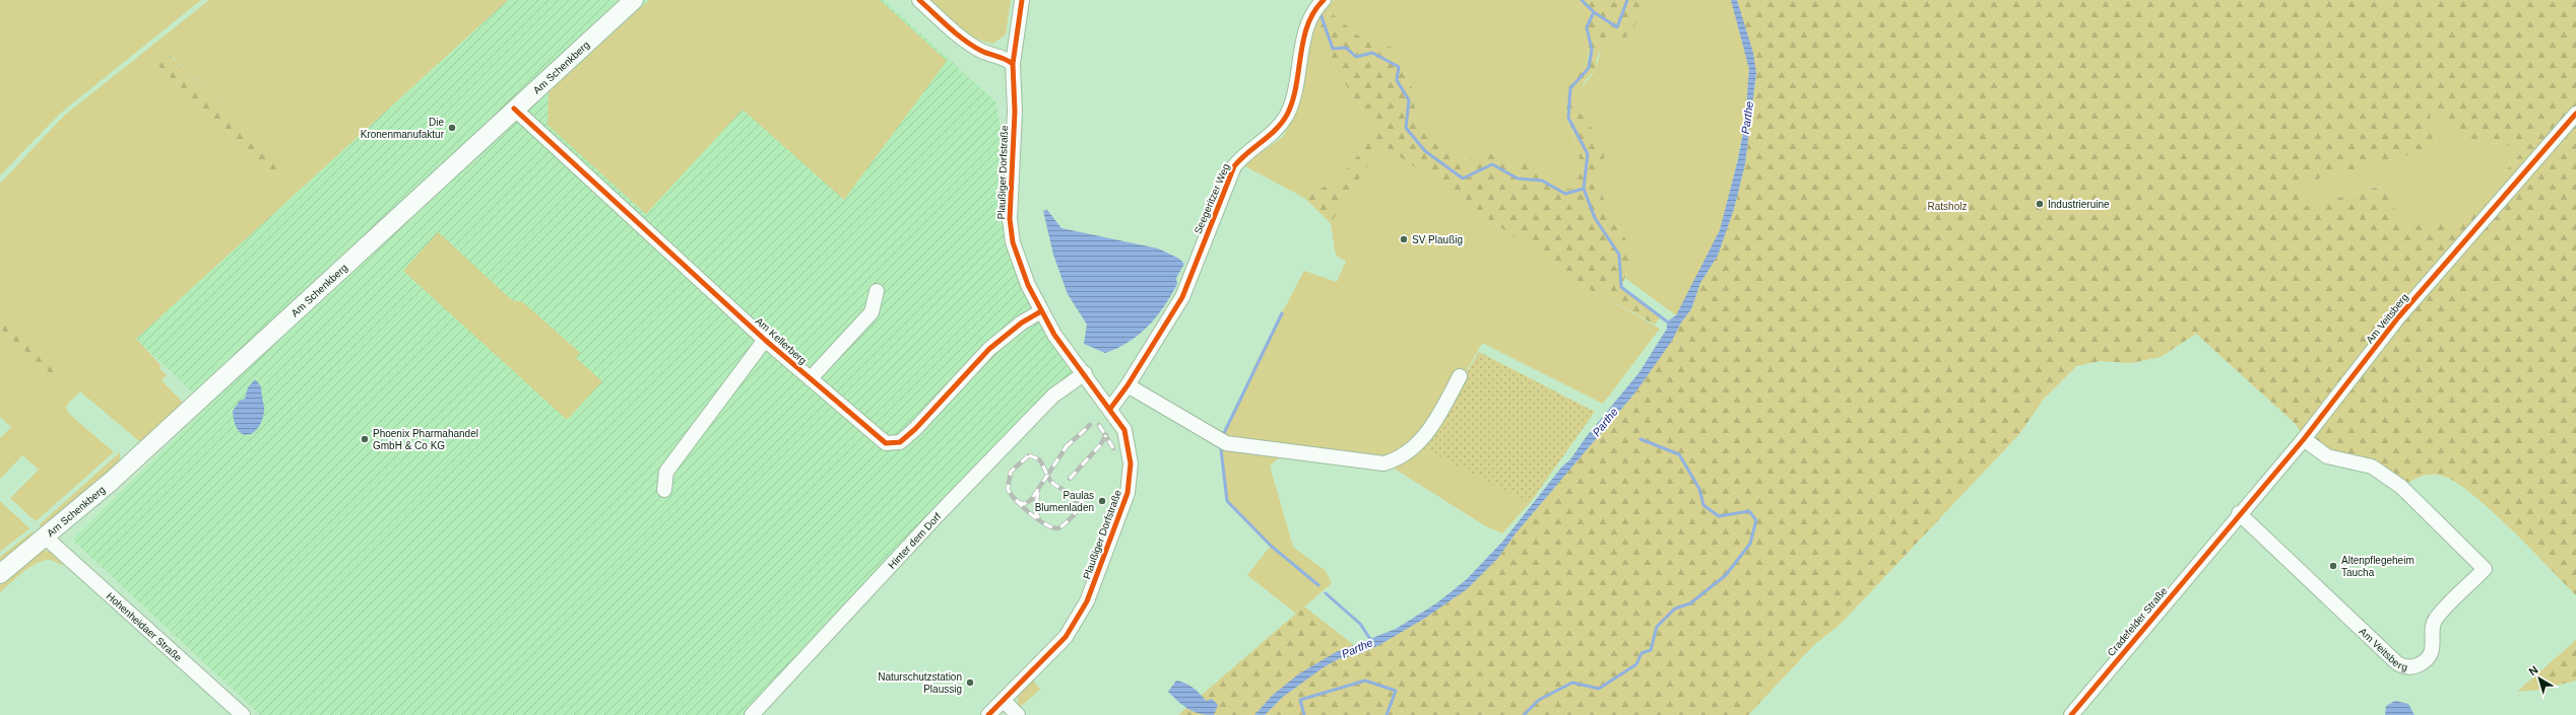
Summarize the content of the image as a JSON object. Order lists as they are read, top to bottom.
{
  "streets": {
    "main road": ["Am Schenkberg"],
    "street": [
      "Plaußiger Dorfstraße",
      "Seegeritzer Weg",
      "Am Veitsberg",
      "Am Kellerberg",
      "Hinter dem Dorf",
      "Cradefelder Straße",
      "Hohenheidaer Straße"
    ]
  },
  "crossings": [
    ["Am Schenkberg", "Am Kellerberg"],
    ["Am Schenkberg", "Hohenheidaer Straße"],
    ["Plaußiger Dorfstraße", "Seegeritzer Weg"],
    ["Plaußiger Dorfstraße", "Am Kellerberg"],
    ["Plaußiger Dorfstraße", "Hinter dem Dorf"],
    ["Am Veitsberg", "Cradefelder Straße"]
  ],
  "water": ["Parthe"],
  "parks": ["Ratsholz"],
  "places": [
    "Die Kronenmanufaktur",
    "Industrieruine",
    "SV Plaußig",
    "Phoenix Pharmahandel GmbH & Co KG",
    "Paulas Blumenladen",
    "Altenpflegeheim Taucha",
    "Naturschutzstation Plaussig"
  ],
  "north": "top left"
}
